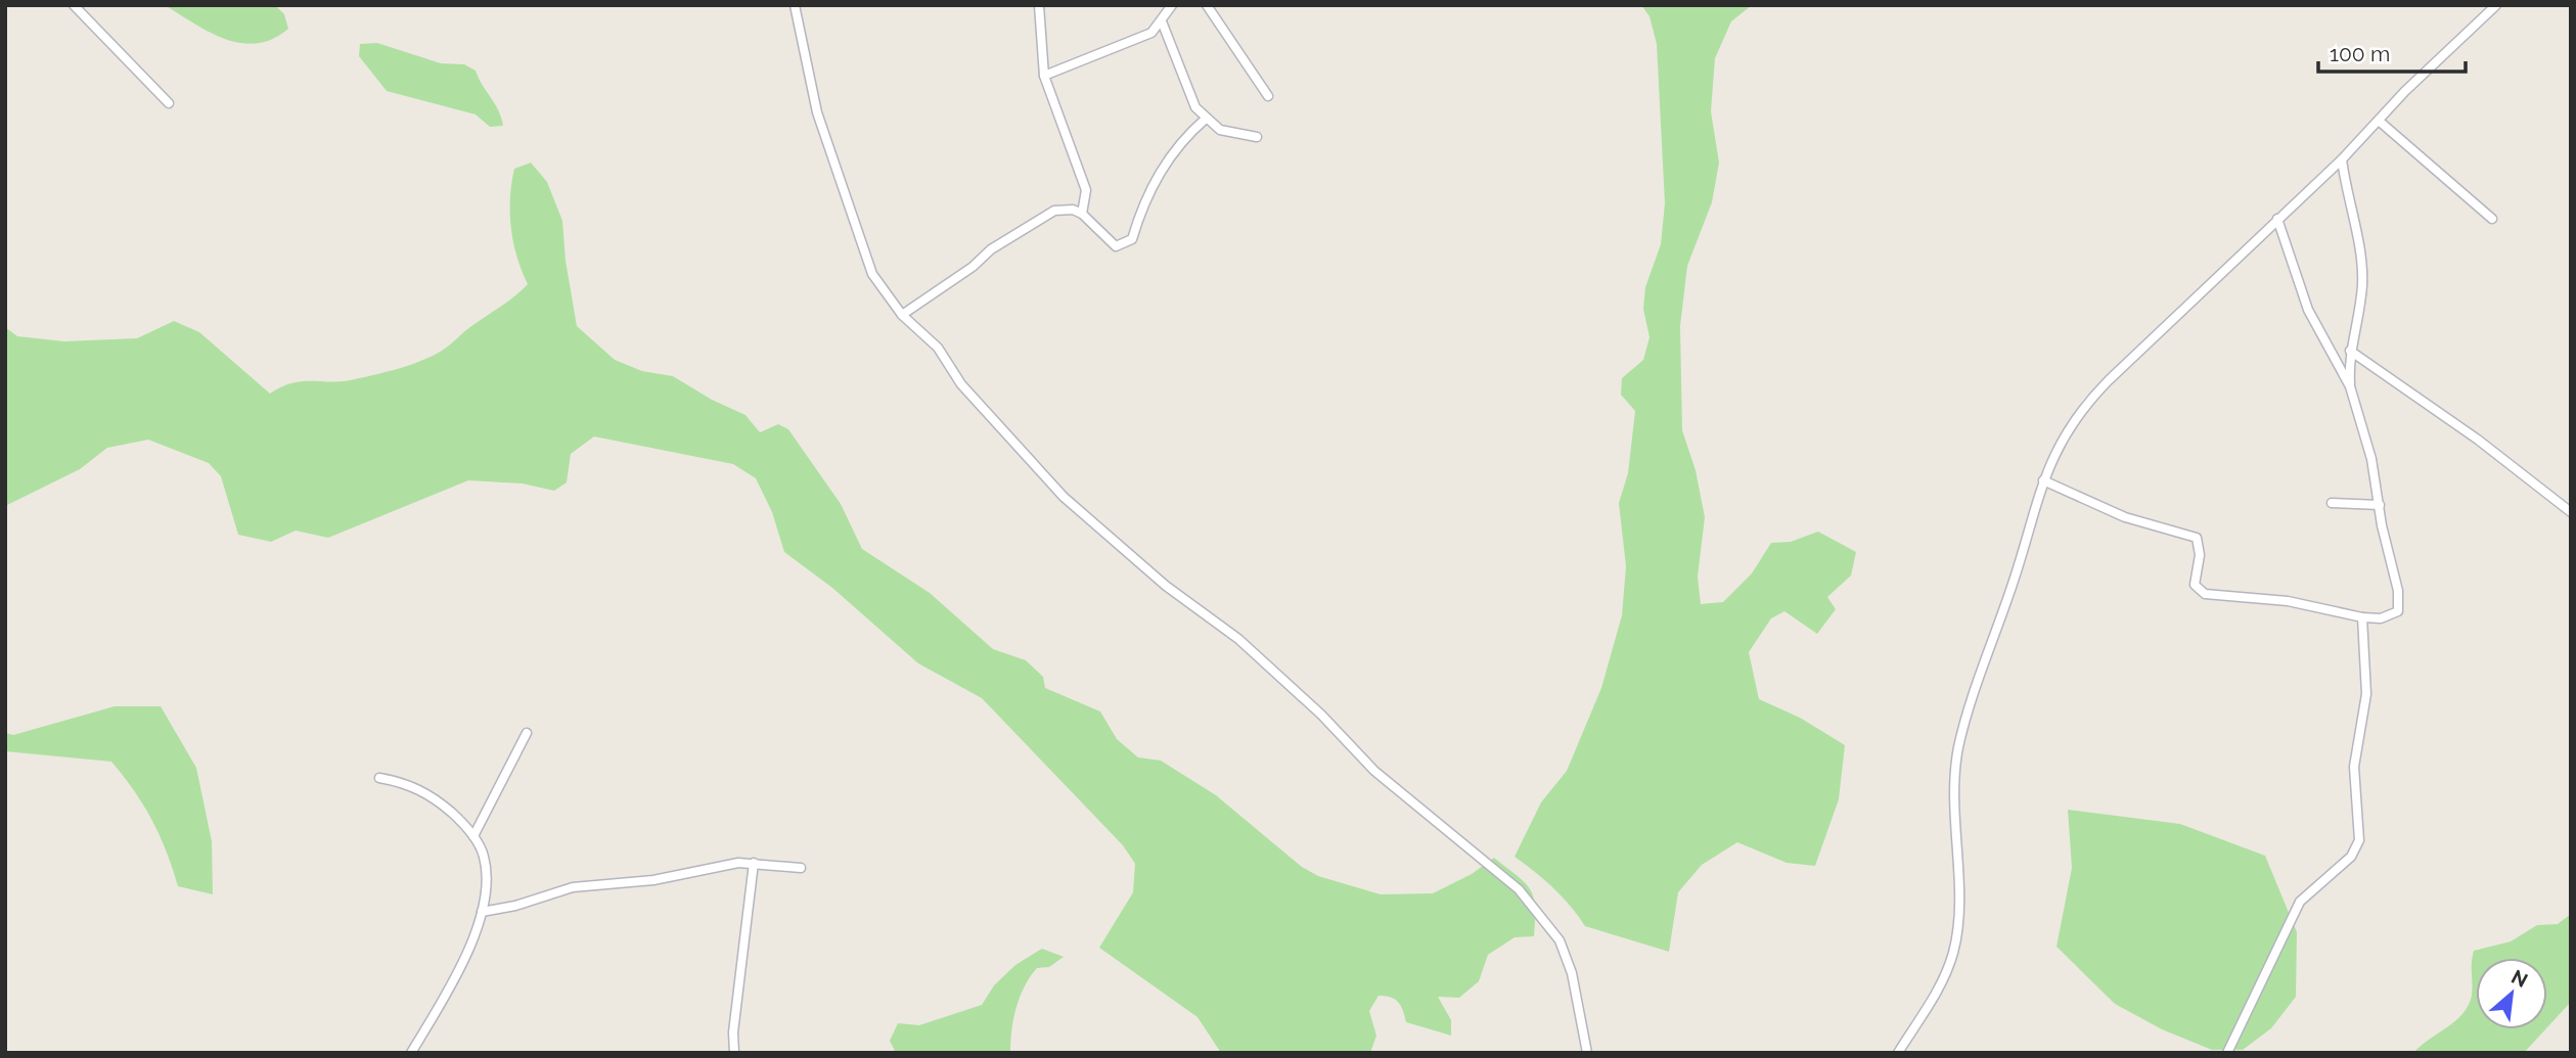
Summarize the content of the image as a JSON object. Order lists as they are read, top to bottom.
{
  "scale_bar": "100 m",
  "north": "top right"
}
